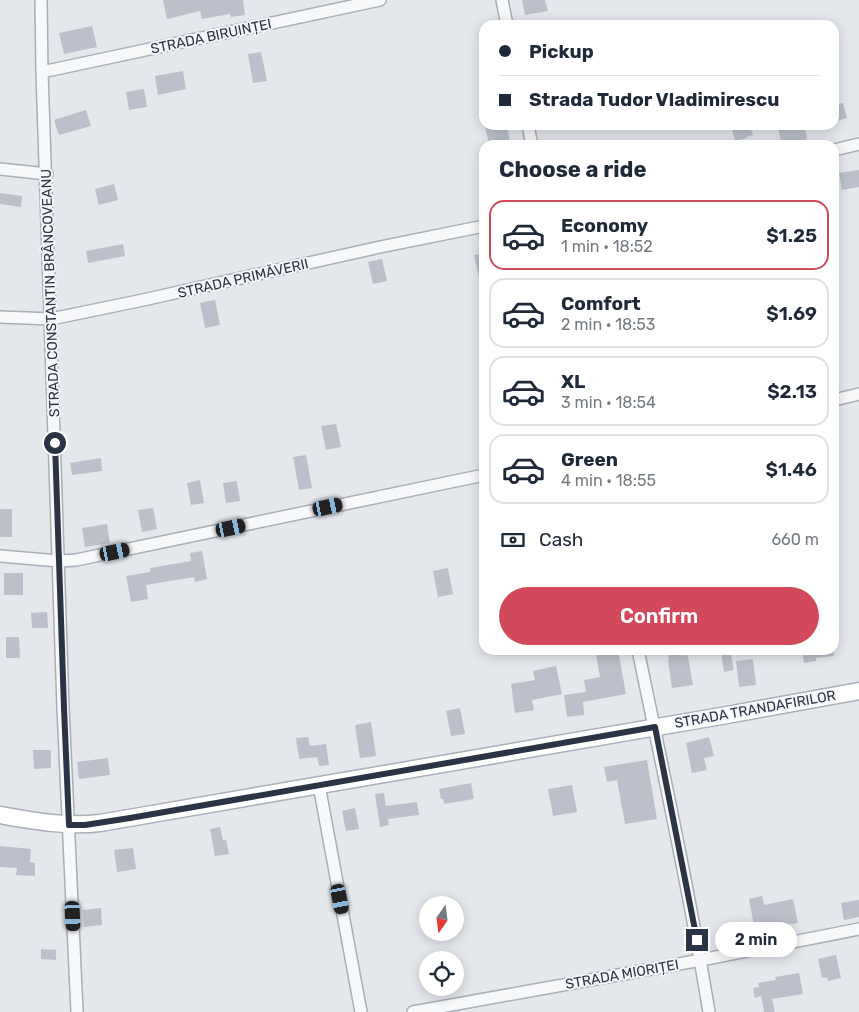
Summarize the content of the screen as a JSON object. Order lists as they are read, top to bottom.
{
  "streets": {
    "main road": ["STRADA TRANDAFIRILOR"],
    "street": [
      "STRADA BIRUINȚEI",
      "STRADA PRIMĂVERII",
      "STRADA CONSTANTIN BRÂNCOVEANU",
      "STRADA MIORIȚEI"
    ]
  },
  "crossings": [
    ["STRADA BIRUINȚEI", "STRADA CONSTANTIN BRÂNCOVEANU"],
    ["STRADA PRIMĂVERII", "STRADA CONSTANTIN BRÂNCOVEANU"],
    ["STRADA CONSTANTIN BRÂNCOVEANU", "STRADA TRANDAFIRILOR"]
  ],
  "north": "bottom",
  "page": {
    "banner": ["Pickup", "Strada Tudor Vladimirescu"],
    "heading": "Choose a ride",
    "list": [
      {
        "name": "Economy",
        "note": "1 min · 18:52",
        "value": "$1.25"
      },
      {
        "name": "Comfort",
        "note": "2 min · 18:53",
        "value": "$1.69"
      },
      {
        "name": "XL",
        "note": "3 min · 18:54",
        "value": "$2.13"
      },
      {
        "name": "Green",
        "note": "4 min · 18:55",
        "value": "$1.46"
      }
    ],
    "pay": ["Cash", "660 m"],
    "buttons": "Confirm",
    "bubble": "2 min"
  }
}
